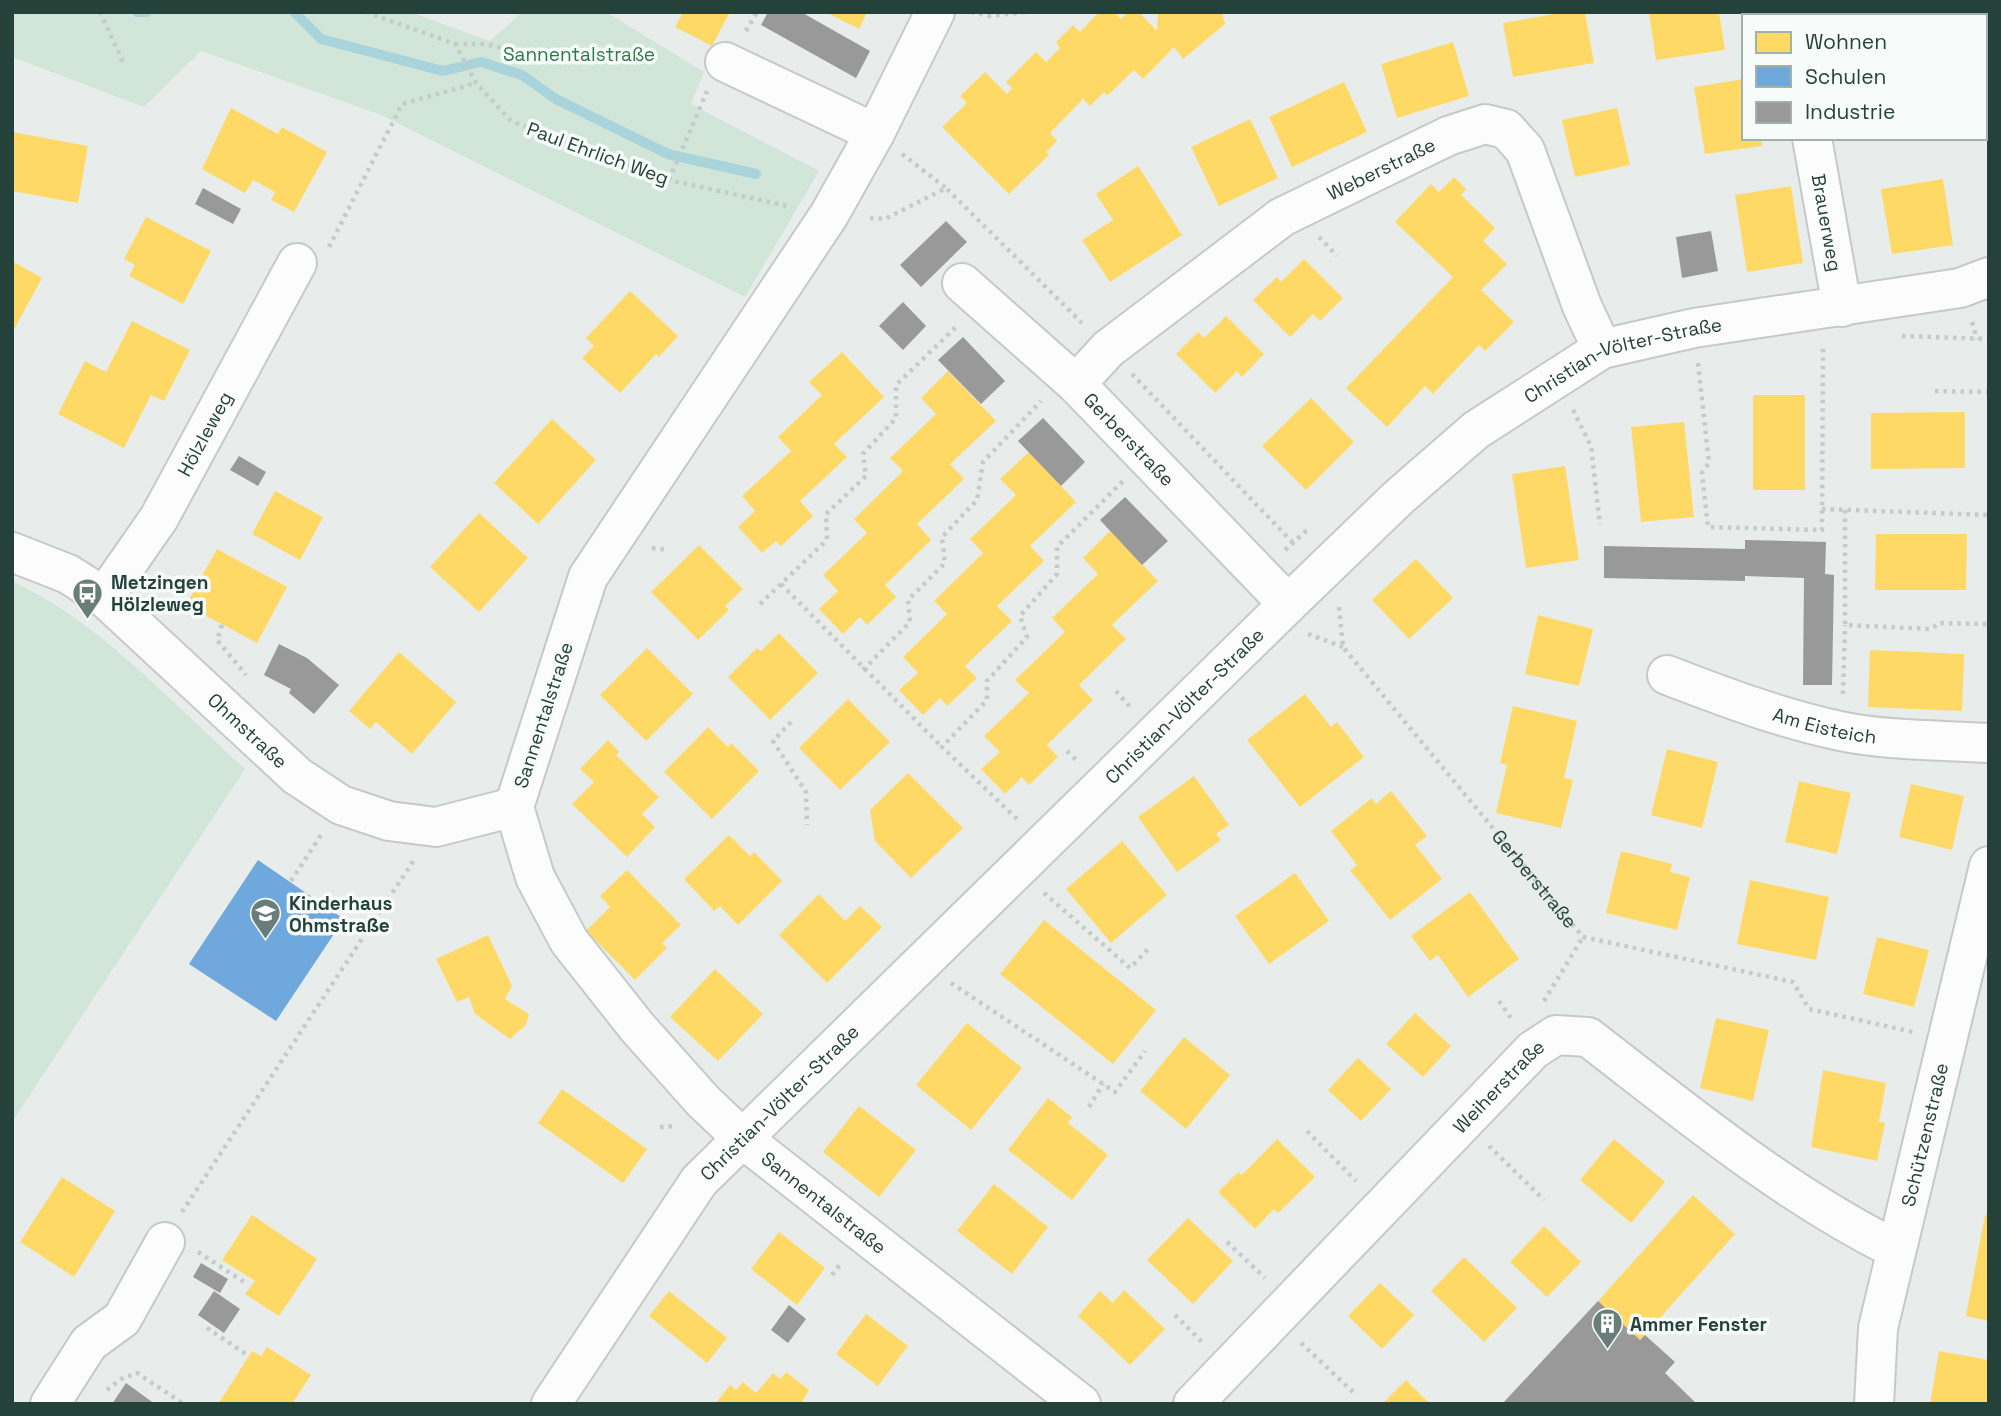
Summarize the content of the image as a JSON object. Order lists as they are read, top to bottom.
{
  "streets": {
    "street": [
      "Weberstraße",
      "Brauerweg",
      "Christian-Völter-Straße",
      "Hölzleweg",
      "Gerberstraße",
      "Sannentalstraße",
      "Am Eisteich",
      "Ohmstraße",
      "Weiherstraße",
      "Schützenstraße"
    ],
    "path": ["Paul Ehrlich Weg"]
  },
  "crossings": [
    ["Paul Ehrlich Weg", "Sannentalstraße"],
    ["Weberstraße", "Christian-Völter-Straße"],
    ["Weberstraße", "Gerberstraße"],
    ["Brauerweg", "Christian-Völter-Straße"],
    ["Christian-Völter-Straße", "Gerberstraße"],
    ["Christian-Völter-Straße", "Sannentalstraße"],
    ["Hölzleweg", "Ohmstraße"],
    ["Gerberstraße", "Schützenstraße"],
    ["Sannentalstraße", "Ohmstraße"],
    ["Weiherstraße", "Schützenstraße"]
  ],
  "parks": ["Sannentalstraße"],
  "places": {
    "bus stop": ["Metzingen Hölzleweg"],
    "school or university": ["Kinderhaus Ohmstraße"],
    "building": ["Ammer Fenster"]
  },
  "legend": ["Wohnen", "Schulen", "Industrie"]
}
